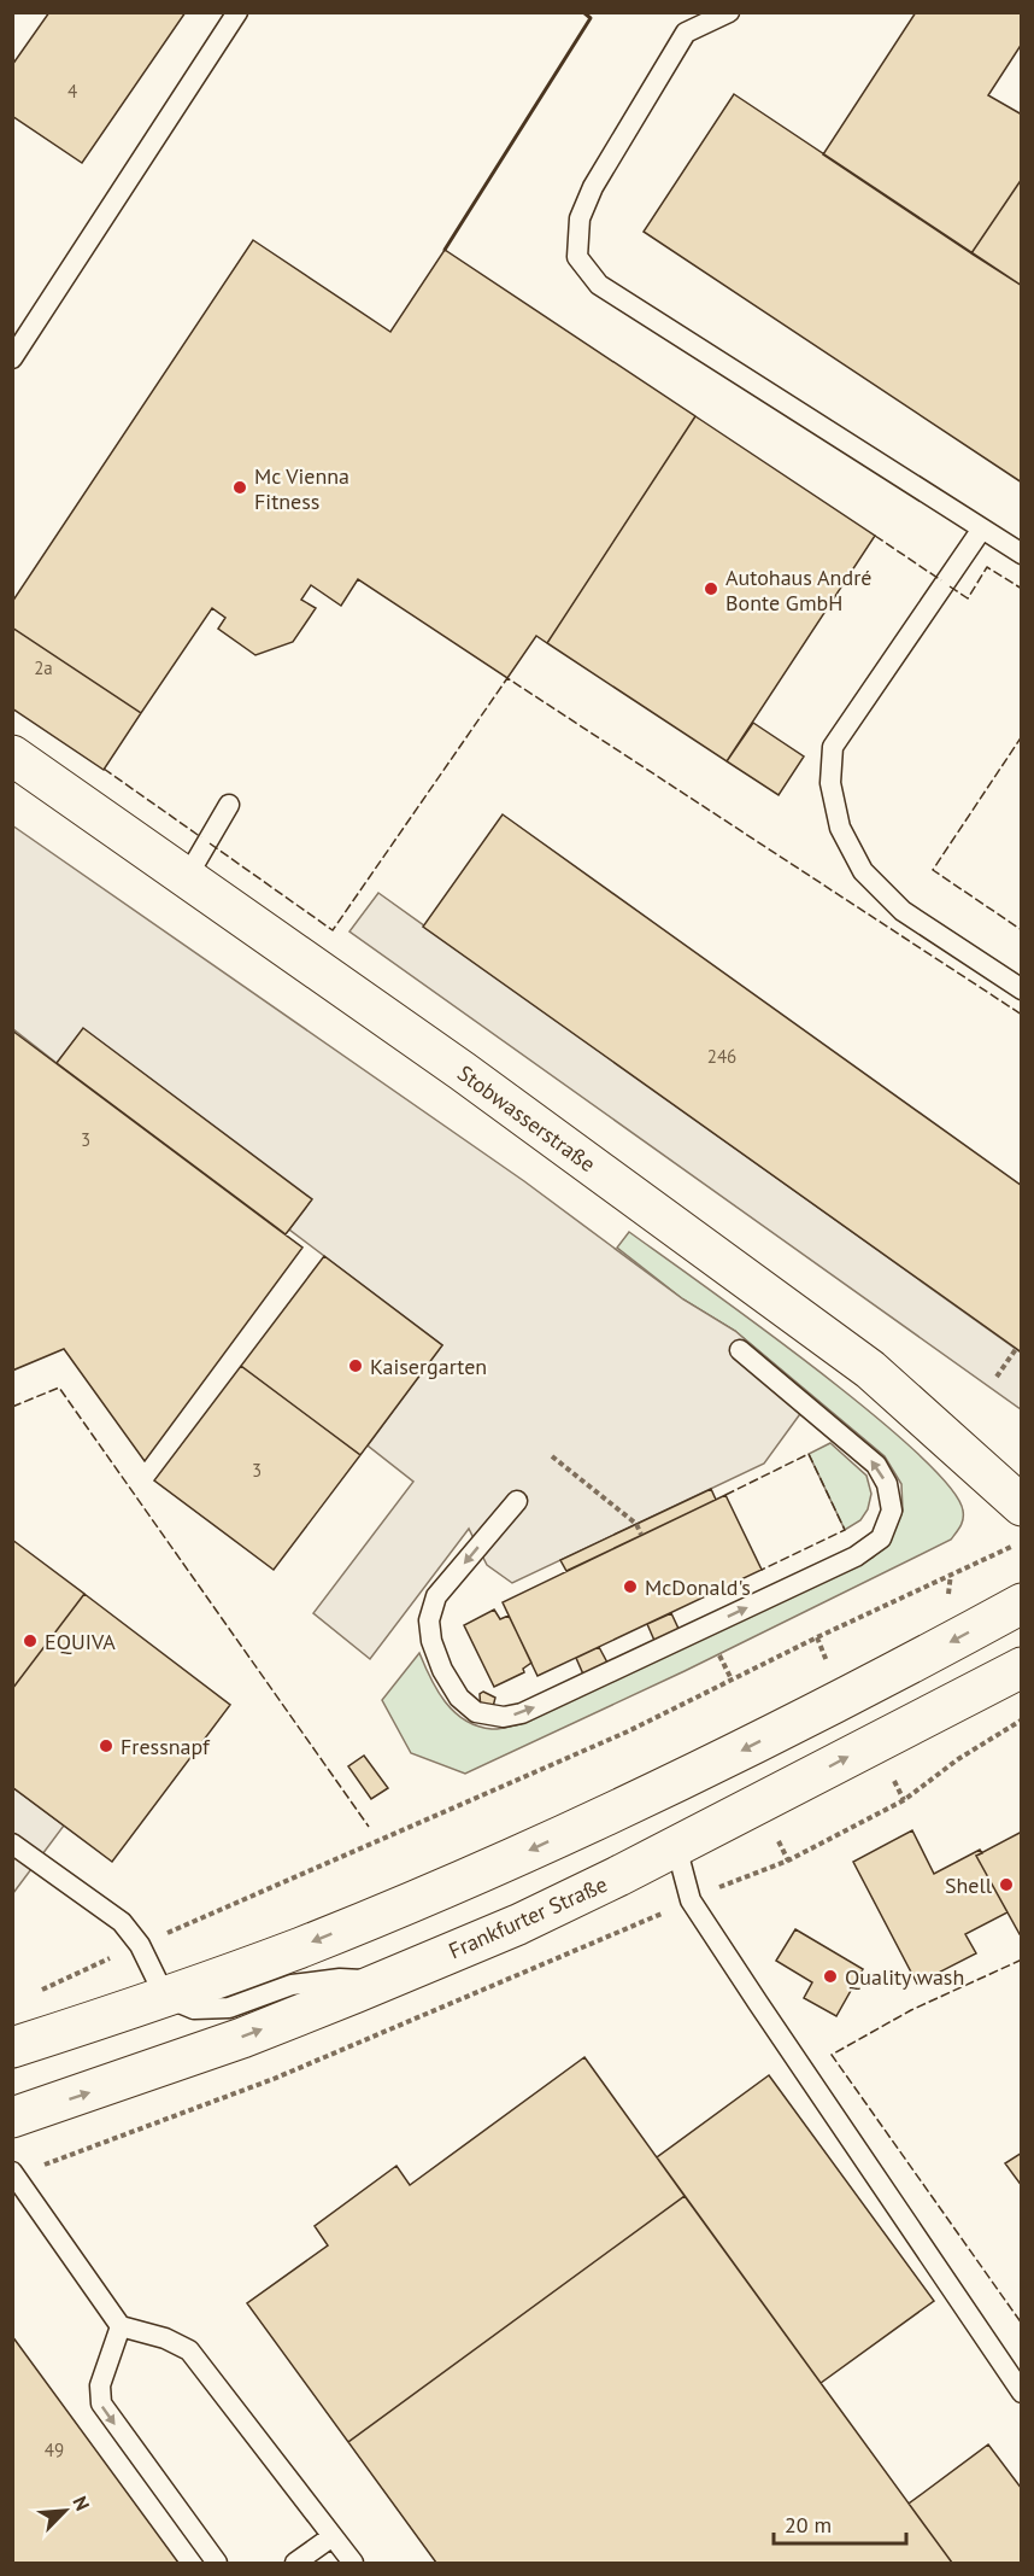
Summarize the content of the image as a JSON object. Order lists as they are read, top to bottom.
{
  "streets": {
    "main road": ["Stobwasserstraße", "Frankfurter Straße"]
  },
  "places": [
    "Mc Vienna Fitness",
    "Autohaus André Bonte GmbH",
    "Kaisergarten",
    "McDonald's",
    "EQUIVA",
    "Fressnapf",
    "Shell",
    "Quality wash"
  ],
  "house_numbers": [
    "4",
    "2a",
    "246",
    "3",
    "3",
    "49"
  ],
  "scale_bar": "20 m",
  "north": "top right"
}
